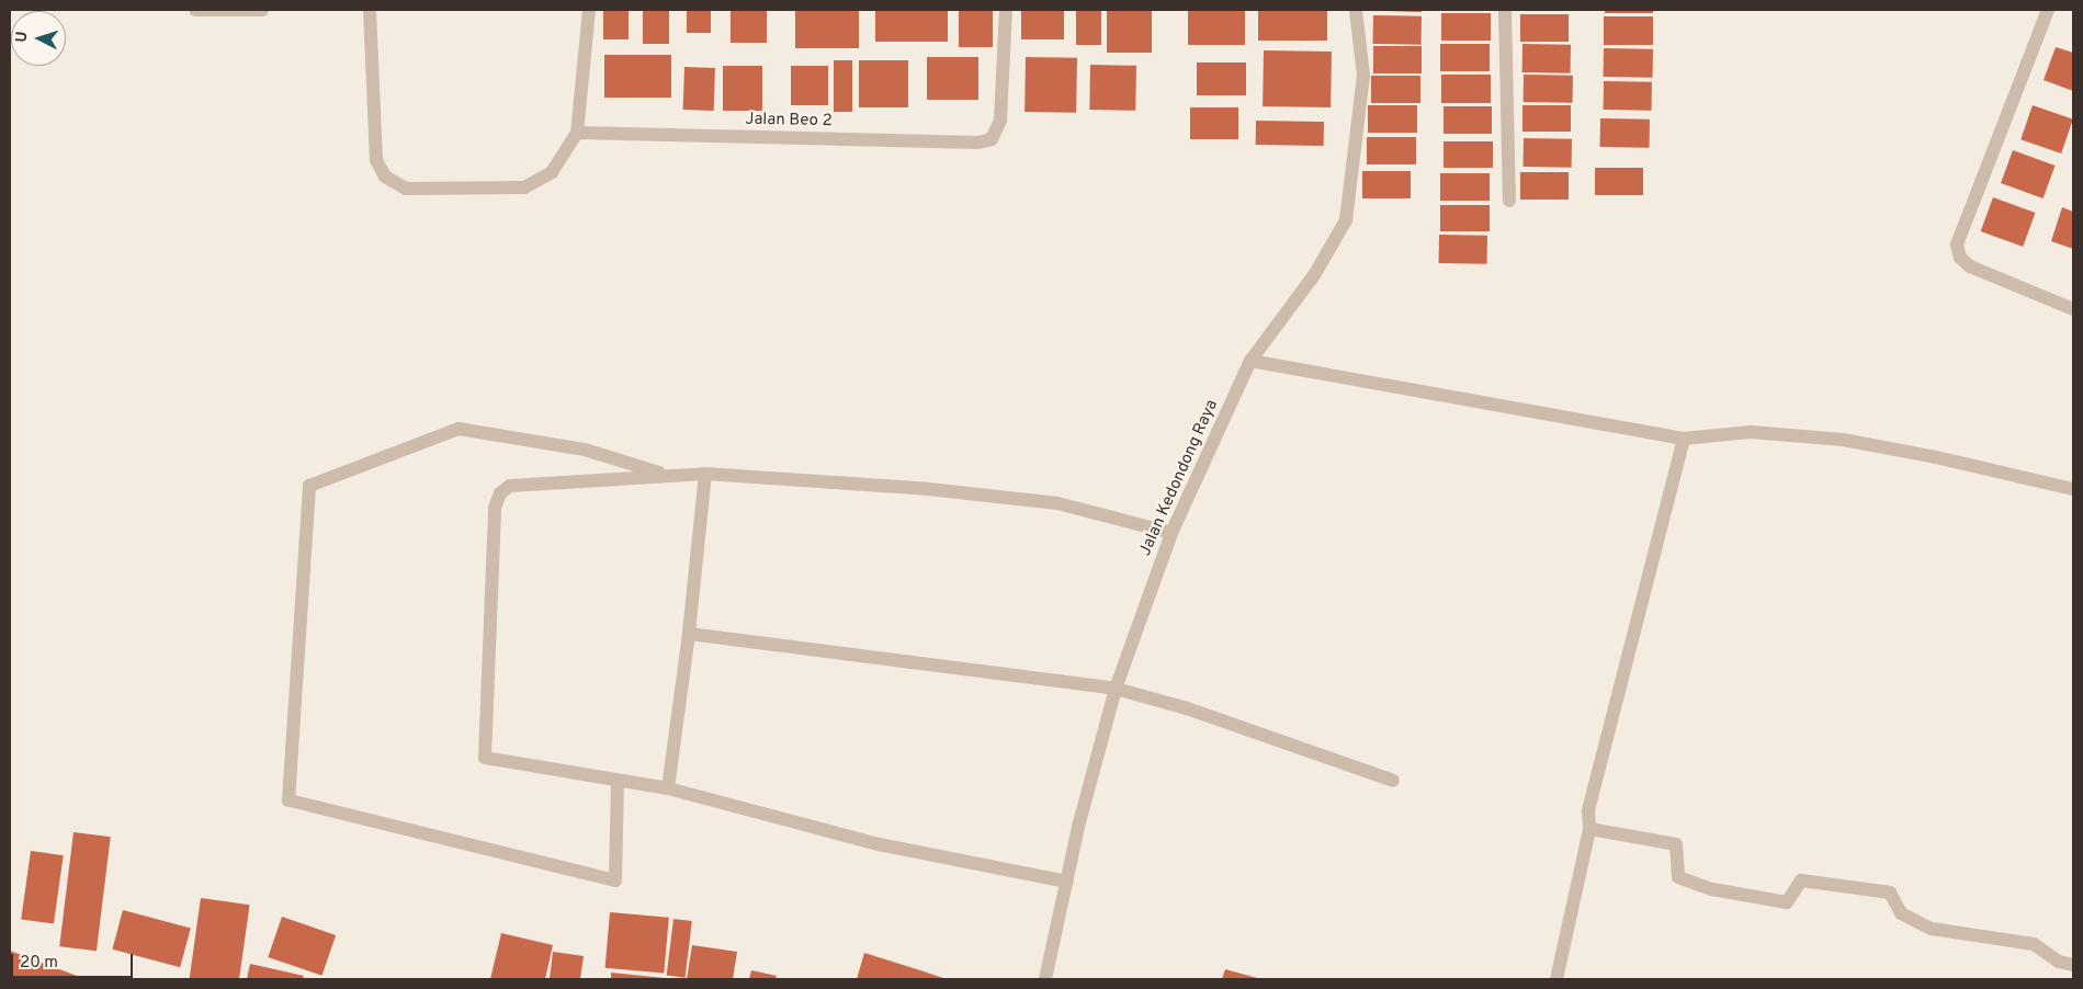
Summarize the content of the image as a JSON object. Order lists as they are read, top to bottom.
{
  "streets": {
    "street": ["Jalan Beo 2", "Jalan Kedondong Raya"]
  },
  "scale_bar": "20 m",
  "north": "left"
}
